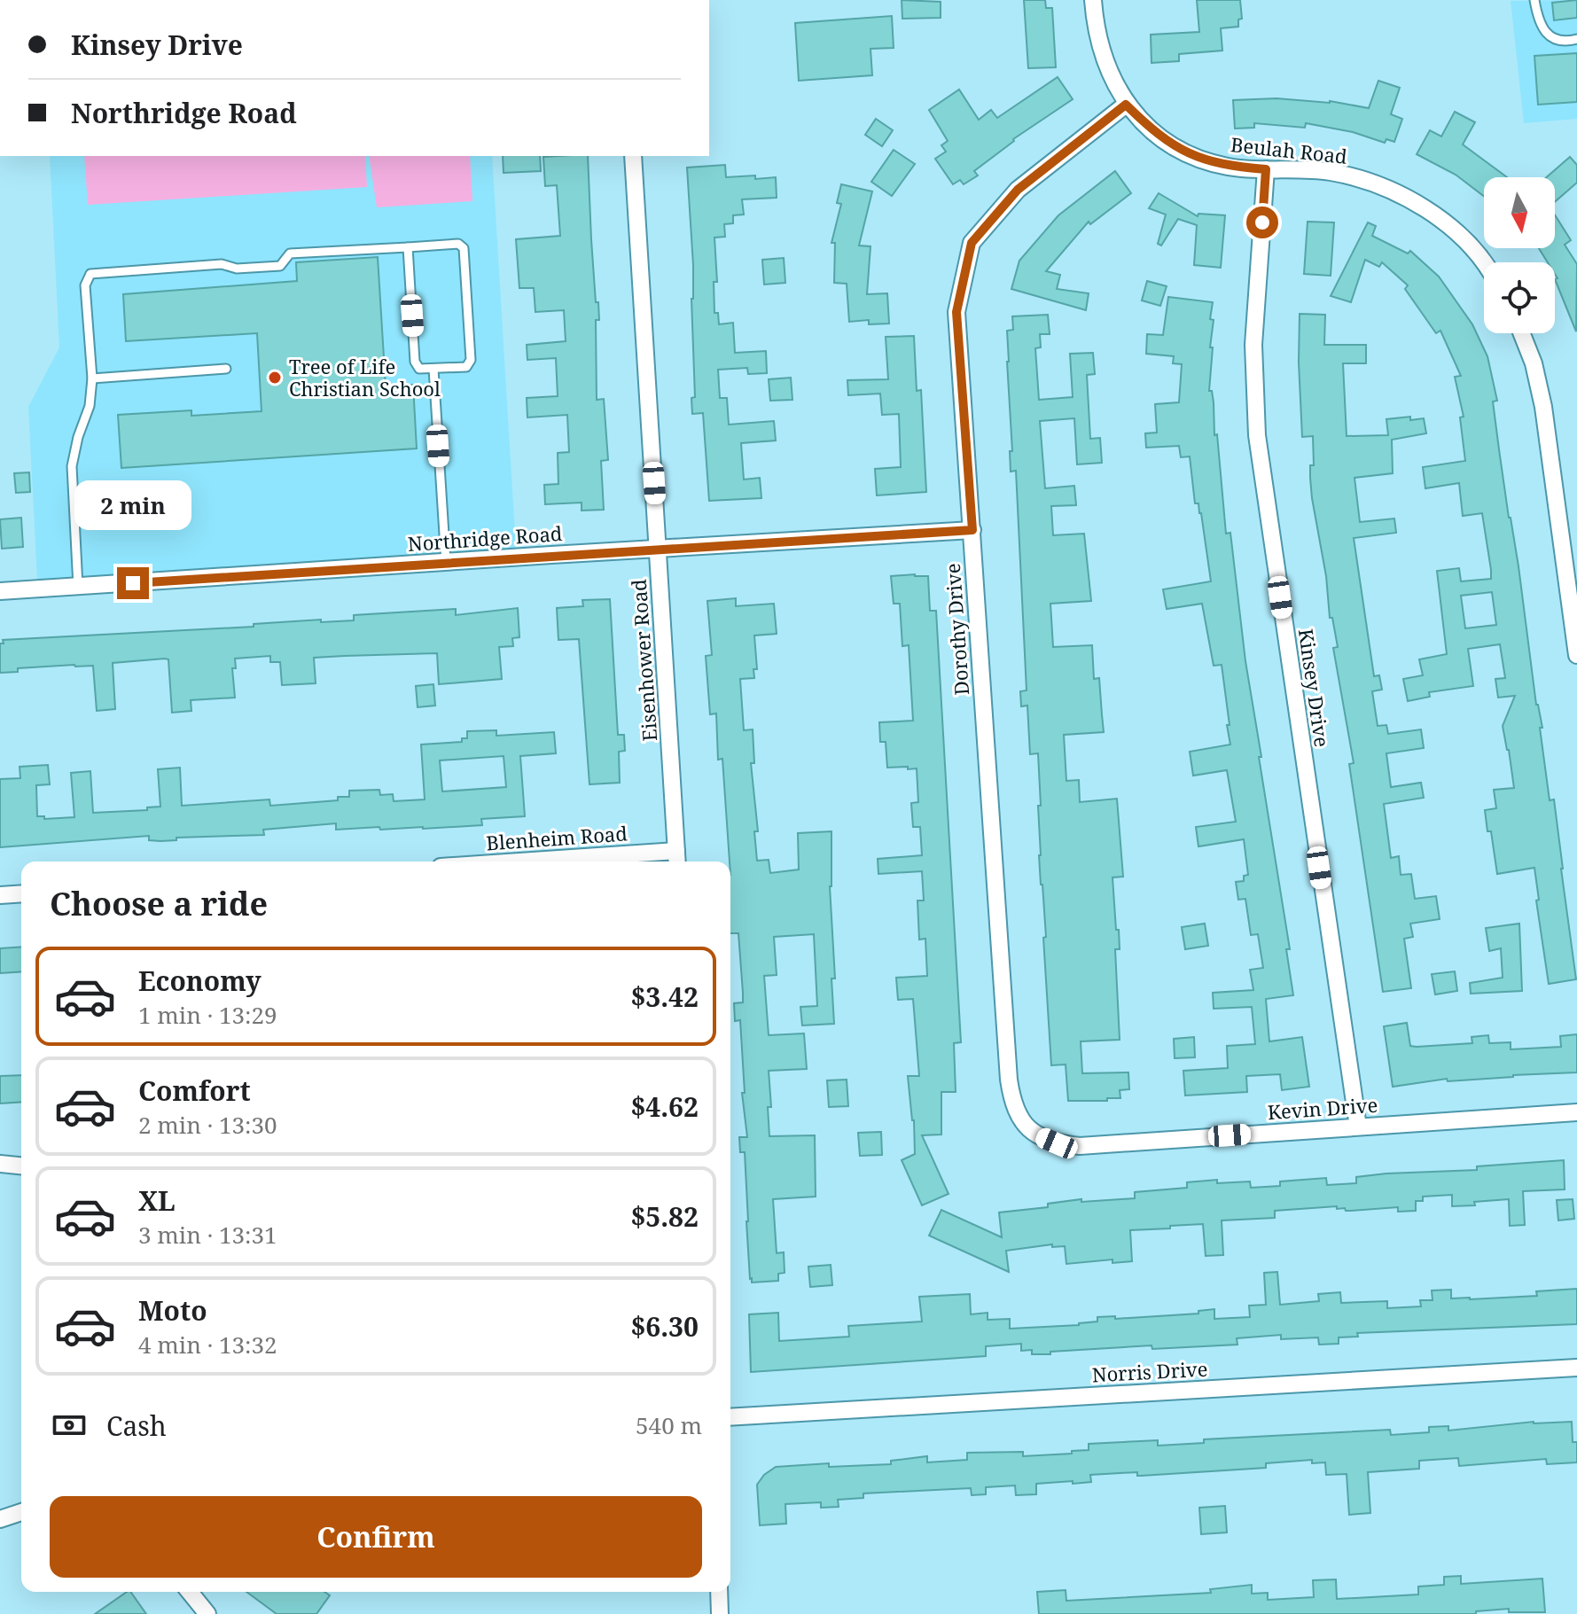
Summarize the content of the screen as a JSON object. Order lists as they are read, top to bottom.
{
  "streets": {
    "street": [
      "Beulah Road",
      "Northridge Road",
      "Dorothy Drive",
      "Eisenhower Road",
      "Kinsey Drive",
      "Blenheim Road",
      "Kevin Drive",
      "Norris Drive"
    ]
  },
  "crossings": [
    ["Beulah Road", "Dorothy Drive"],
    ["Beulah Road", "Kinsey Drive"],
    ["Northridge Road", "Dorothy Drive"],
    ["Northridge Road", "Eisenhower Road"],
    ["Dorothy Drive", "Kevin Drive"],
    ["Eisenhower Road", "Blenheim Road"],
    ["Kinsey Drive", "Kevin Drive"]
  ],
  "places": ["Tree of Life Christian School"],
  "north": "bottom",
  "page": {
    "banner": ["Kinsey Drive", "Northridge Road"],
    "bubble": "2 min",
    "heading": "Choose a ride",
    "list": [
      {
        "name": "Economy",
        "note": "1 min · 13:29",
        "value": "$3.42"
      },
      {
        "name": "Comfort",
        "note": "2 min · 13:30",
        "value": "$4.62"
      },
      {
        "name": "XL",
        "note": "3 min · 13:31",
        "value": "$5.82"
      },
      {
        "name": "Moto",
        "note": "4 min · 13:32",
        "value": "$6.30"
      }
    ],
    "pay": ["Cash", "540 m"],
    "buttons": "Confirm"
  }
}
